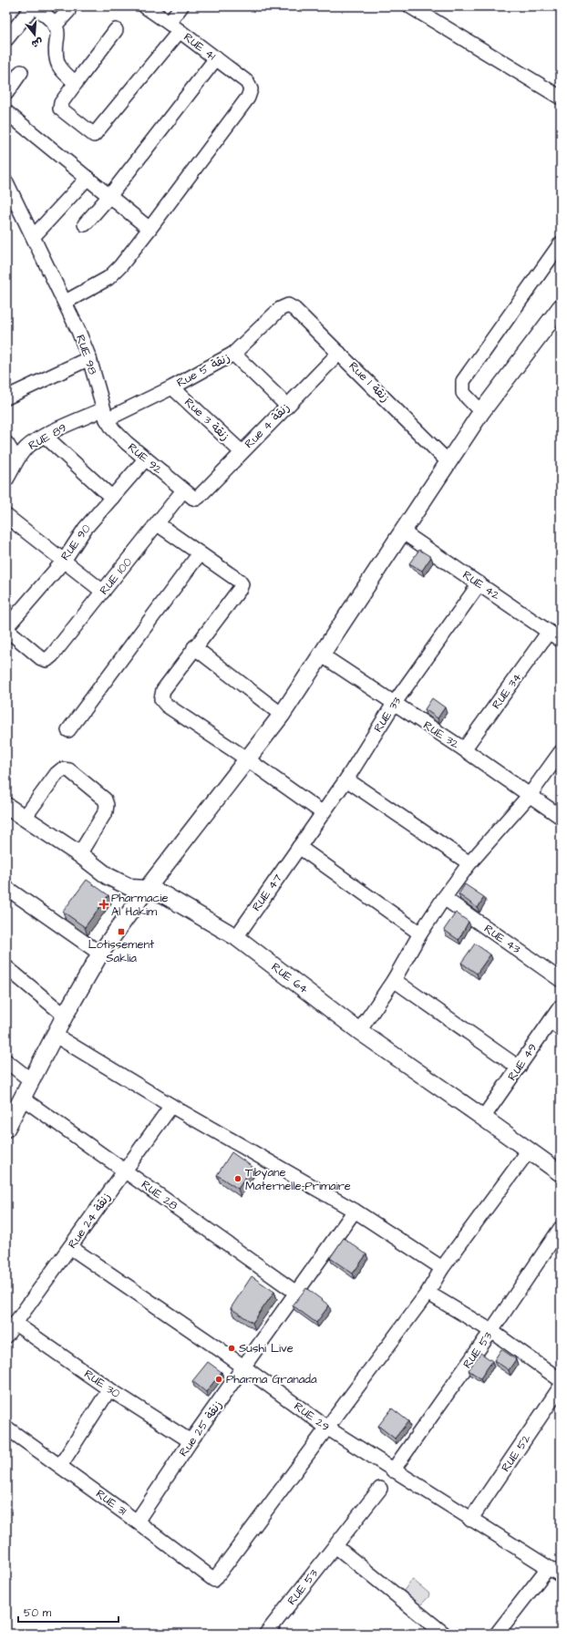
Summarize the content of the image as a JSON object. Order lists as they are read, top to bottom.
{
  "streets": {
    "street": [
      "RUE 41",
      "RUE 98",
      "Rue 5 زنقة",
      "Rue 1 زنقة",
      "Rue 3 زنقة",
      "Rue 4 زنقة",
      "RUE 89",
      "RUE 92",
      "RUE 90",
      "RUE 100",
      "RUE 42",
      "RUE 34",
      "RUE 33",
      "RUE 32",
      "RUE 47",
      "RUE 43",
      "RUE 64",
      "RUE 49",
      "RUE 28",
      "Rue 24 زنقة",
      "RUE 53",
      "RUE 30",
      "RUE 29",
      "Rue 25 زنقة",
      "RUE 52",
      "RUE 31"
    ]
  },
  "crossings": [
    ["RUE 98", "Rue 5 زنقة"],
    ["RUE 98", "RUE 89"],
    ["RUE 98", "RUE 92"],
    ["Rue 5 زنقة", "Rue 1 زنقة"],
    ["Rue 5 زنقة", "Rue 3 زنقة"],
    ["Rue 5 زنقة", "RUE 89"],
    ["Rue 5 زنقة", "RUE 92"],
    ["Rue 1 زنقة", "Rue 4 زنقة"],
    ["Rue 3 زنقة", "Rue 4 زنقة"],
    ["Rue 4 زنقة", "RUE 92"],
    ["RUE 89", "RUE 92"],
    ["RUE 92", "RUE 90"],
    ["RUE 92", "RUE 100"],
    ["RUE 90", "RUE 100"],
    ["RUE 42", "RUE 34"],
    ["RUE 42", "RUE 33"],
    ["RUE 34", "RUE 32"],
    ["RUE 33", "RUE 32"],
    ["RUE 33", "RUE 47"],
    ["RUE 47", "RUE 64"],
    ["RUE 64", "RUE 49"],
    ["RUE 28", "Rue 24 زنقة"],
    ["RUE 28", "Rue 25 زنقة"],
    ["Rue 24 زنقة", "RUE 30"],
    ["Rue 24 زنقة", "RUE 29"],
    ["RUE 53", "RUE 29"],
    ["RUE 30", "Rue 25 زنقة"],
    ["RUE 29", "Rue 25 زنقة"],
    ["RUE 29", "RUE 52"],
    ["RUE 29", "RUE 31"],
    ["Rue 25 زنقة", "RUE 31"]
  ],
  "places": {
    "health": ["Pharmacie Al Hakim"],
    "transit": ["Lotissement Saklia"],
    "other": ["Tibyane Maternelle-Primaire", "Sushi Live", "Pharma Granada"]
  },
  "scale_bar": "50 m",
  "north": "bottom"
}
